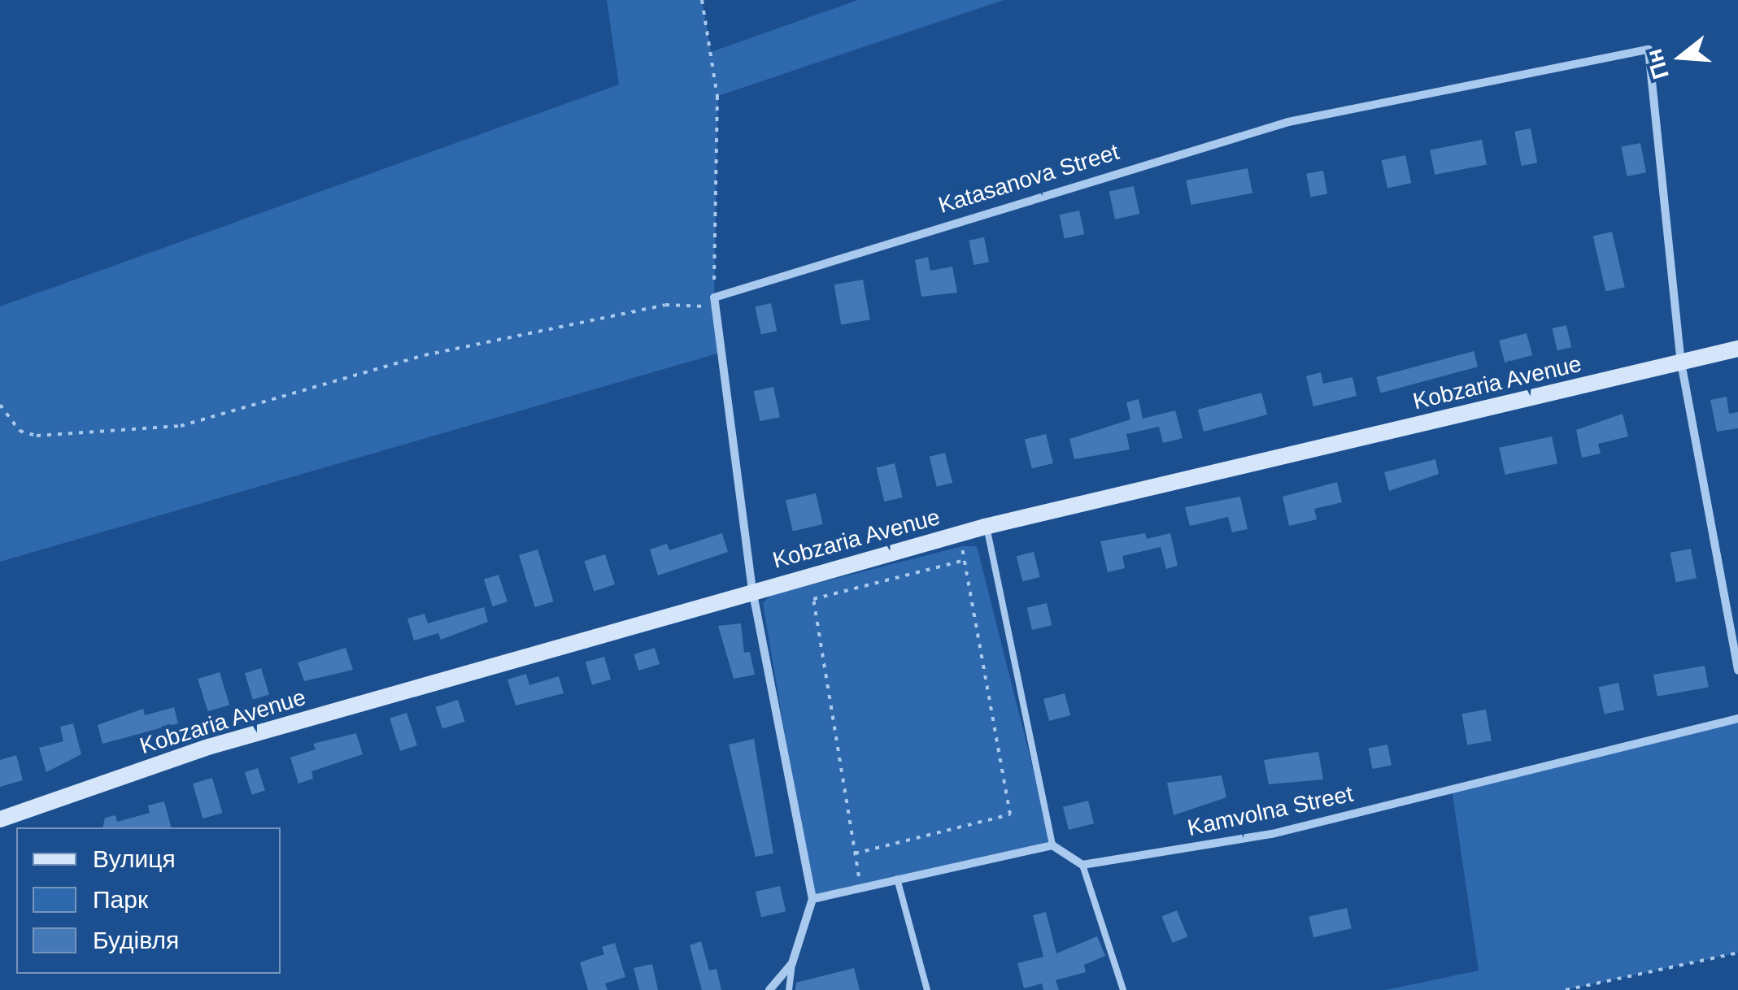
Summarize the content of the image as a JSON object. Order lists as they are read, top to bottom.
{
  "streets": {
    "main road": ["Kobzaria Avenue"],
    "street": ["Katasanova Street", "Kamvolna Street"]
  },
  "crossings": [
    ["Katasanova Street", "Kobzaria Avenue"]
  ],
  "legend": ["Вулиця", "Парк", "Будівля"],
  "north": "left"
}
